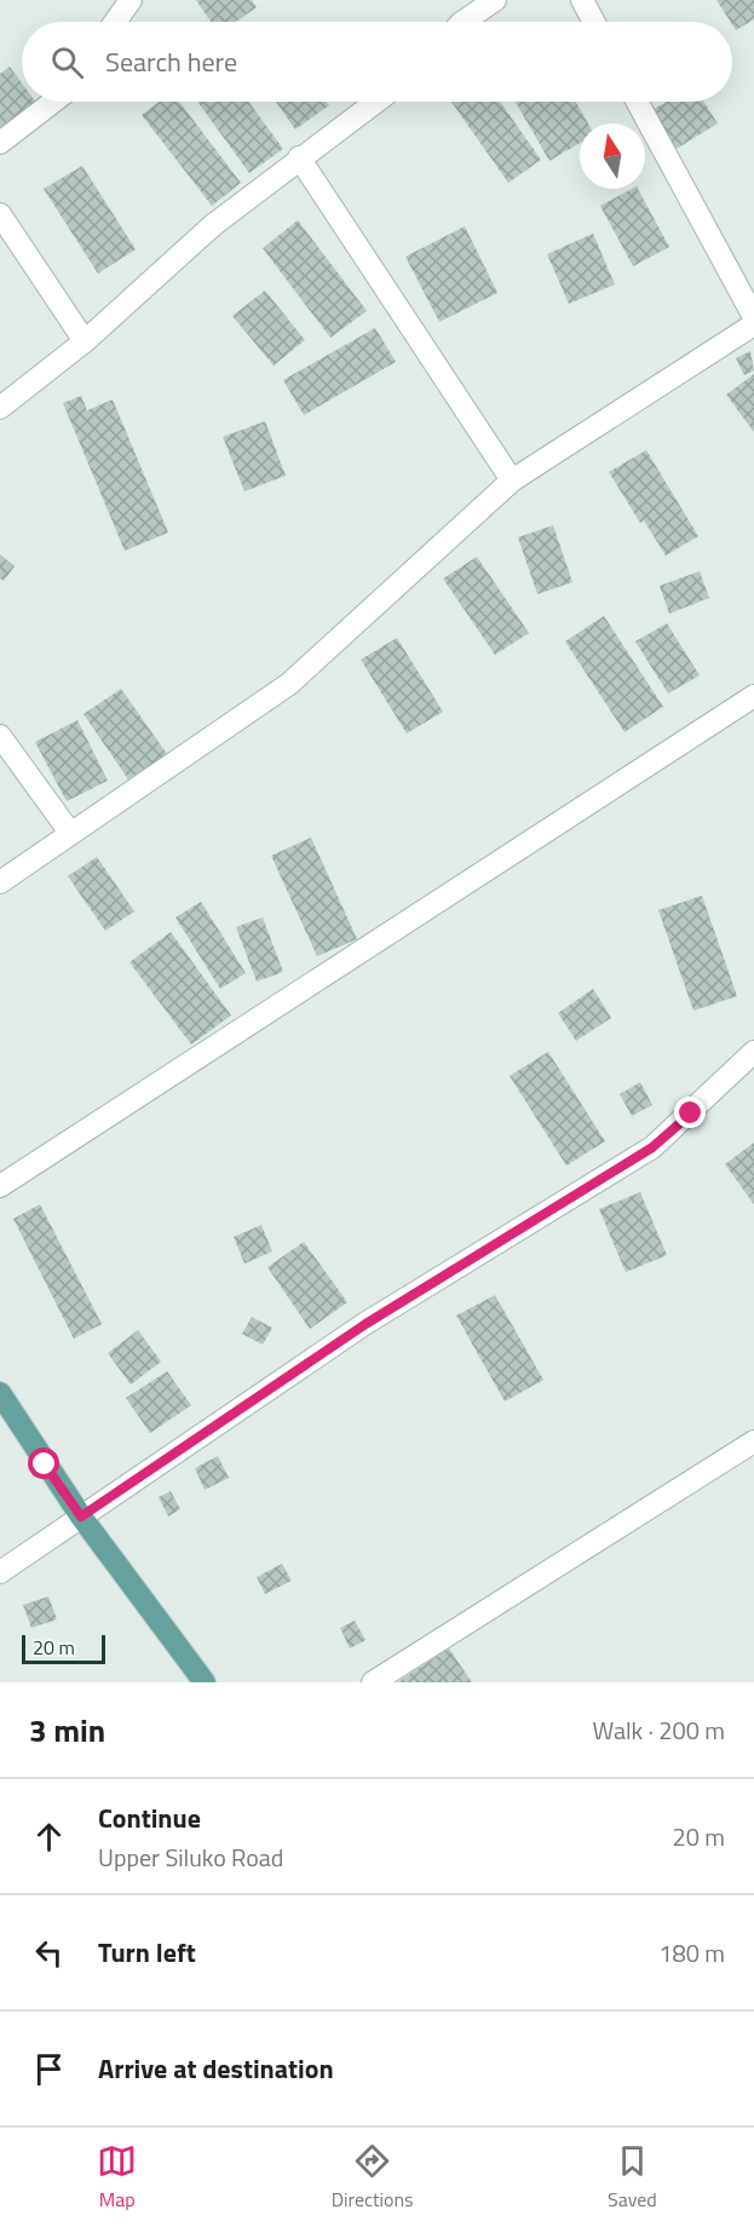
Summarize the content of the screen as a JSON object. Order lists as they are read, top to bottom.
{
  "scale_bar": "20 m",
  "north": "top",
  "page": {
    "search": "Search here",
    "scale": "20 m",
    "heading": ["3 min", "Walk · 200 m"],
    "list": [
      ["Continue", "Upper Siluko Road", "20 m"],
      ["Turn left", "180 m"],
      "Arrive at destination"
    ],
    "nav": ["Map", "Directions", "Saved"]
  }
}
